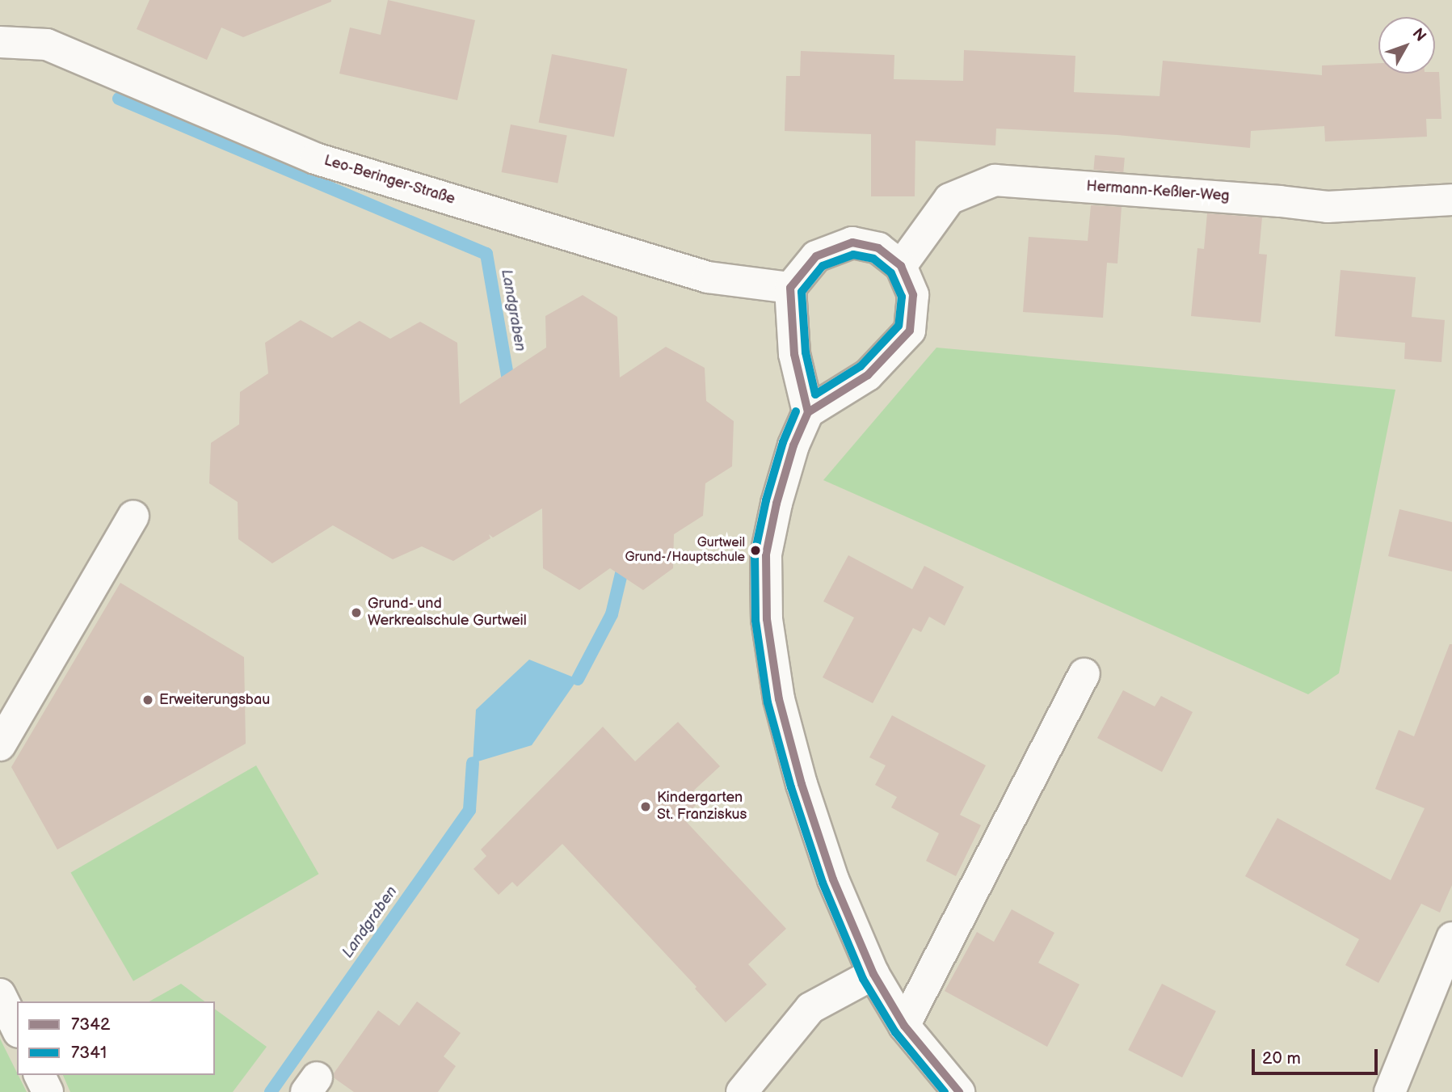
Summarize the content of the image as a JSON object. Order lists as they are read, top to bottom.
{
  "streets": {
    "street": ["Leo-Beringer-Straße", "Hermann-Keßler-Weg"]
  },
  "water": ["Landgraben"],
  "places": [
    "Gurtweil Grund-/Hauptschule",
    "Grund- und Werkrealschule Gurtweil",
    "Erweiterungsbau",
    "Kindergarten St. Franziskus"
  ],
  "lines": ["transit line 7342", "transit line 7341"],
  "legend": ["7342", "7341"],
  "scale_bar": "20 m",
  "north": "top right"
}
